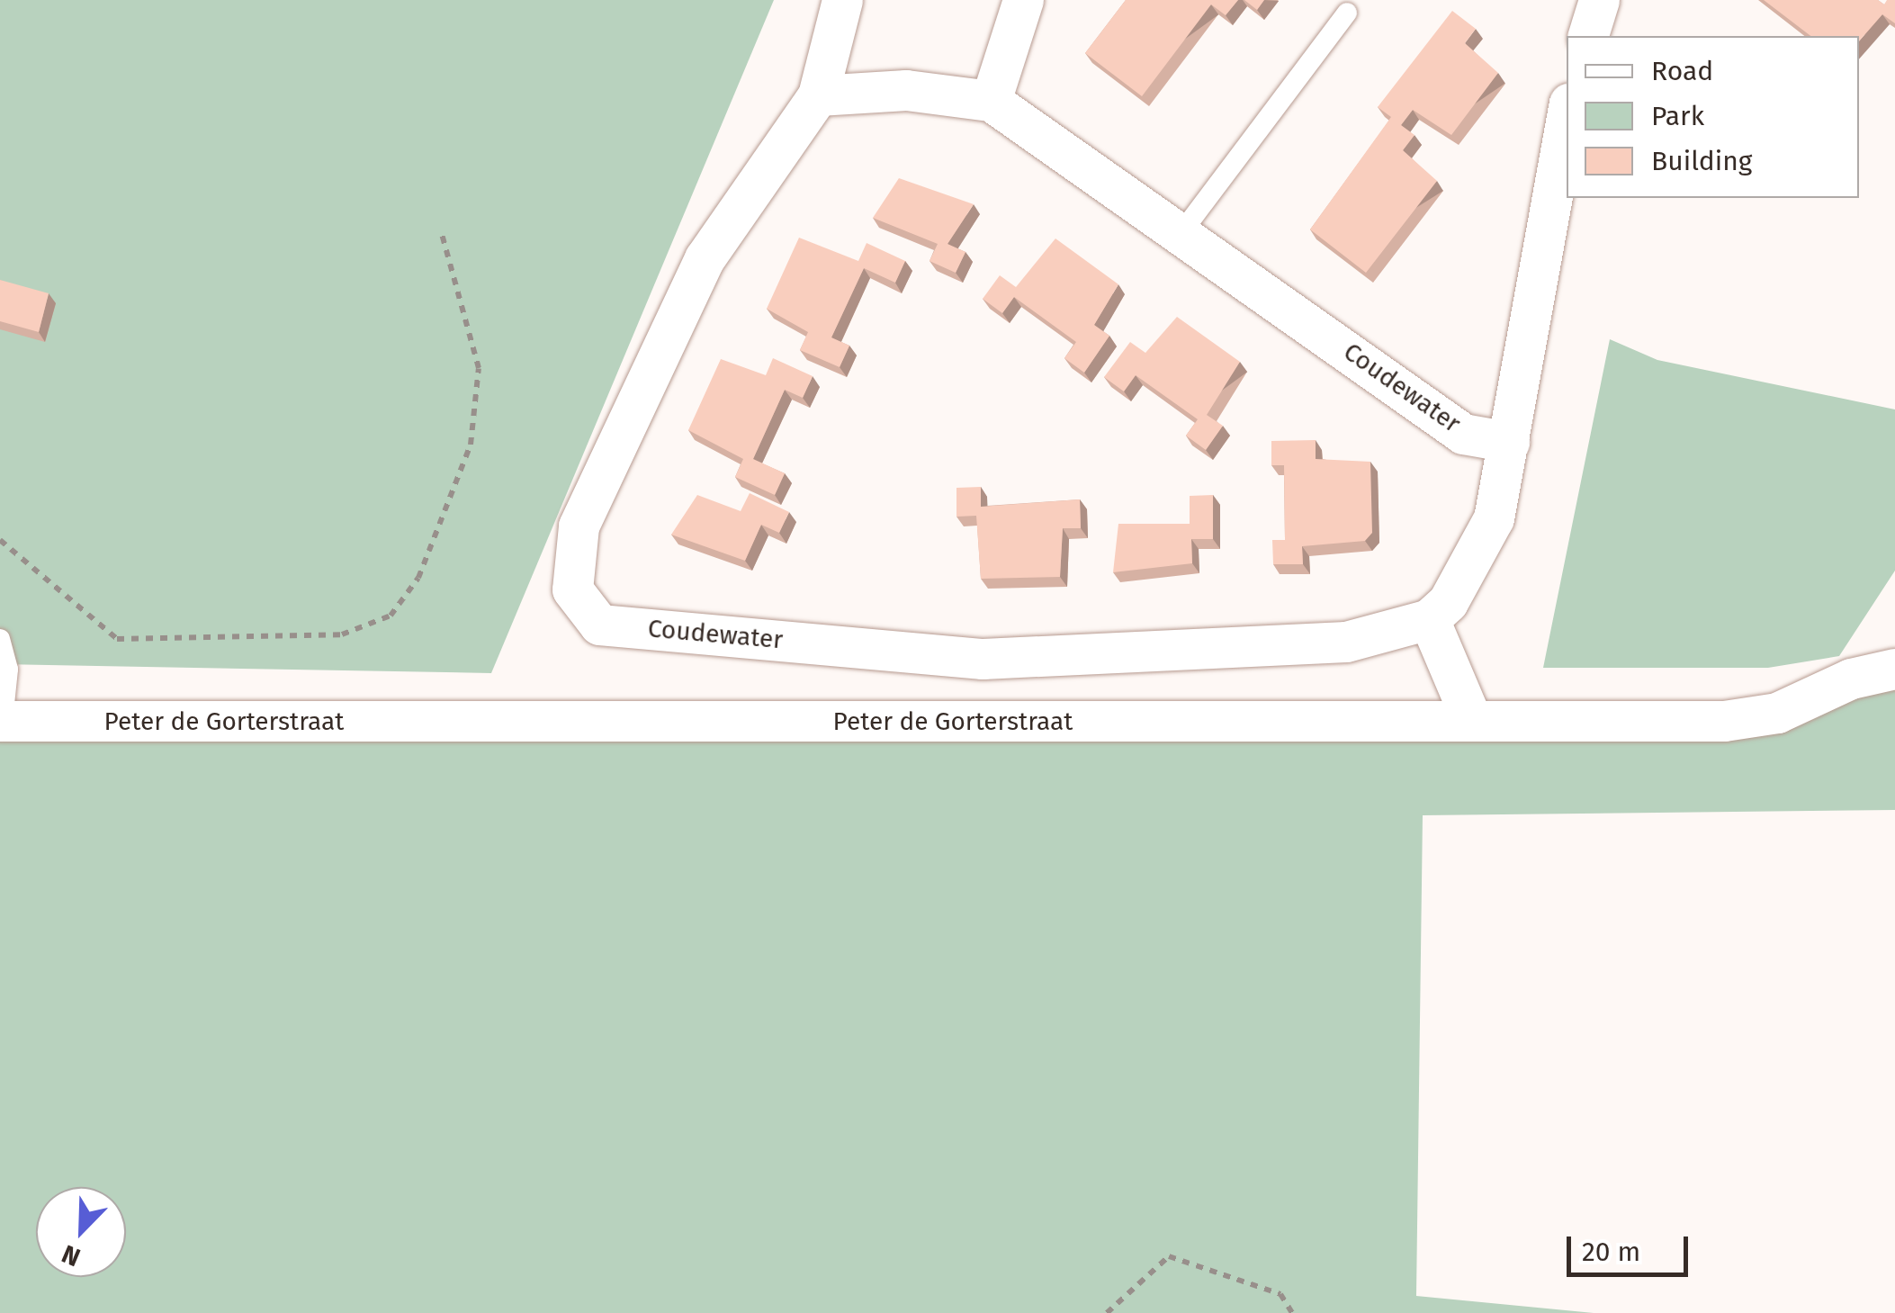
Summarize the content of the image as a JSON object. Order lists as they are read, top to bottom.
{
  "streets": {
    "street": ["Coudewater", "Peter de Gorterstraat"]
  },
  "legend": ["Road", "Park", "Building"],
  "scale_bar": "20 m",
  "north": "bottom left"
}
